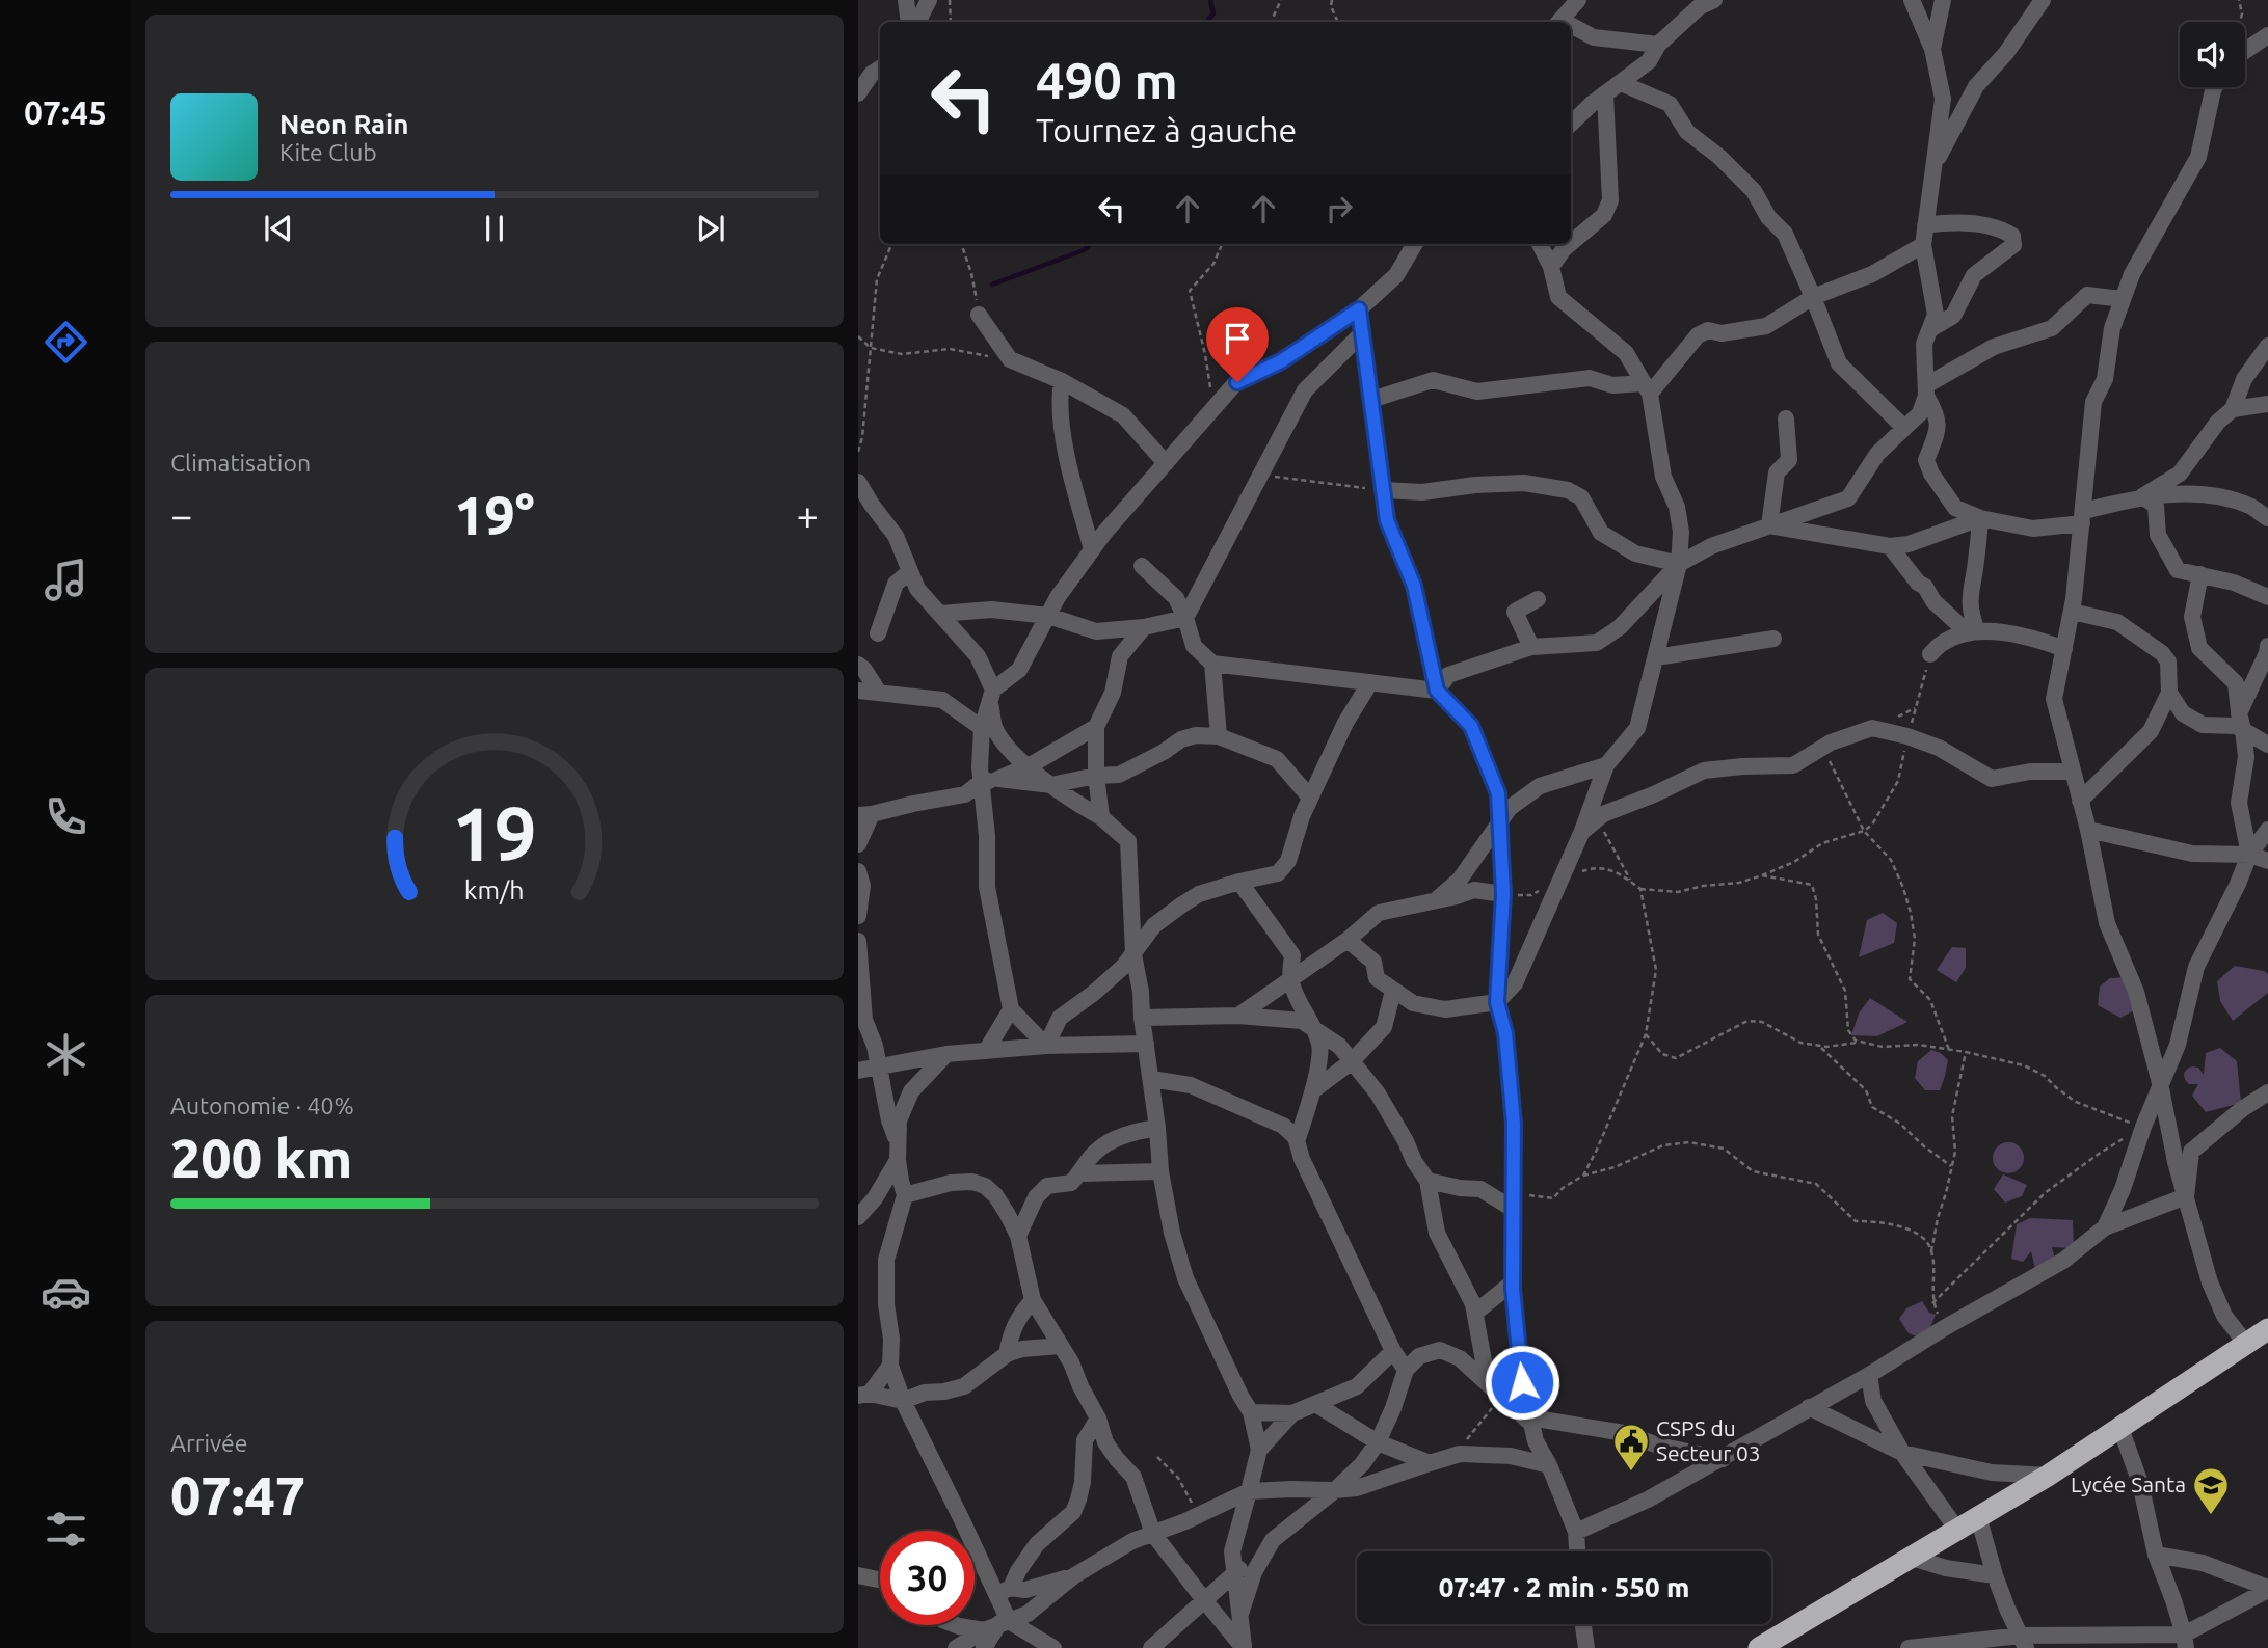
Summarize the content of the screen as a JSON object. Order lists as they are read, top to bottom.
{
  "places": {
    "public building": ["CSPS du Secteur 03"],
    "school or university": ["Lycée Santa"]
  },
  "page": {
    "tabs": "07:45",
    "turn": ["490 m", "Tournez à gauche"],
    "song": ["Neon Rain", "Kite Club"],
    "tile": [
      "Climatisation",
      ["Autonomie · 40%", "200 km"],
      ["Arrivée", "07:47"]
    ],
    "heat": ["−", "19°", "+"],
    "limit": "30",
    "trip": "07:47 · 2 min · 550 m",
    "gauge": ["19", "km/h"]
  }
}
